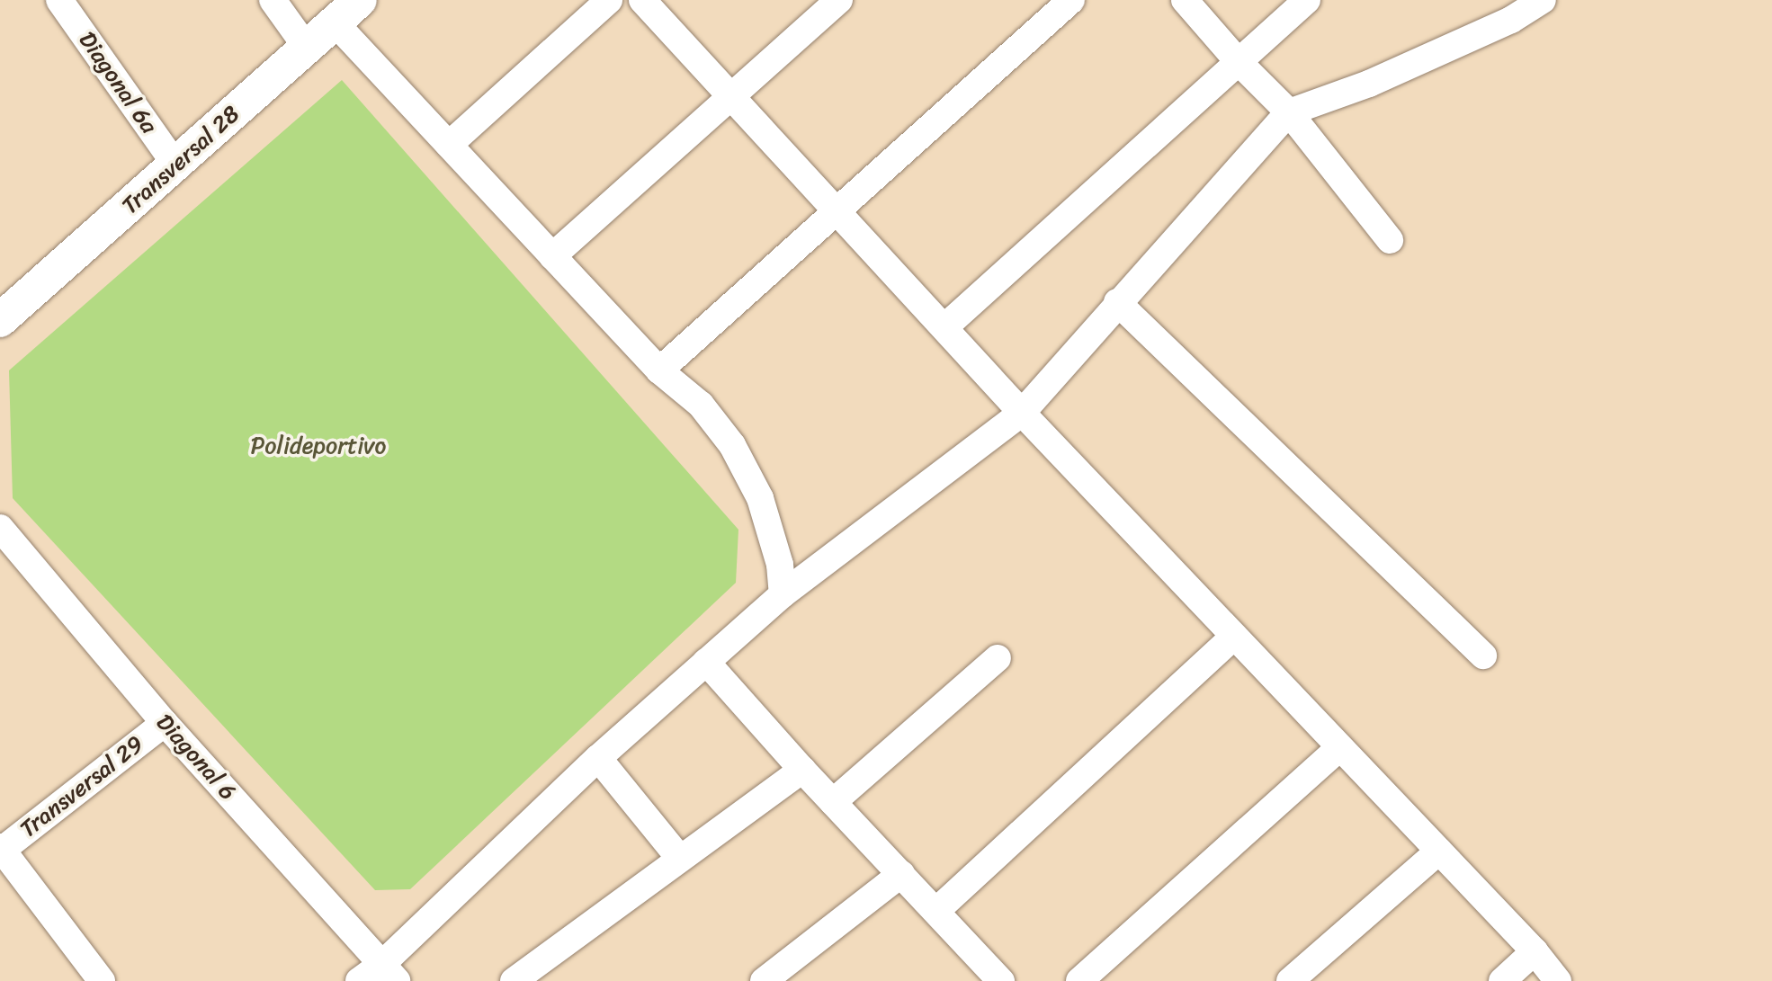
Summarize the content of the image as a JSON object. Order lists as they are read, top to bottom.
{
  "streets": {
    "main road": ["Transversal 28"],
    "street": ["Diagonal 6a", "Diagonal 6", "Transversal 29"]
  },
  "crossings": [
    ["Diagonal 6a", "Transversal 28"],
    ["Diagonal 6", "Transversal 29"]
  ],
  "parks": ["Polideportivo"]
}
